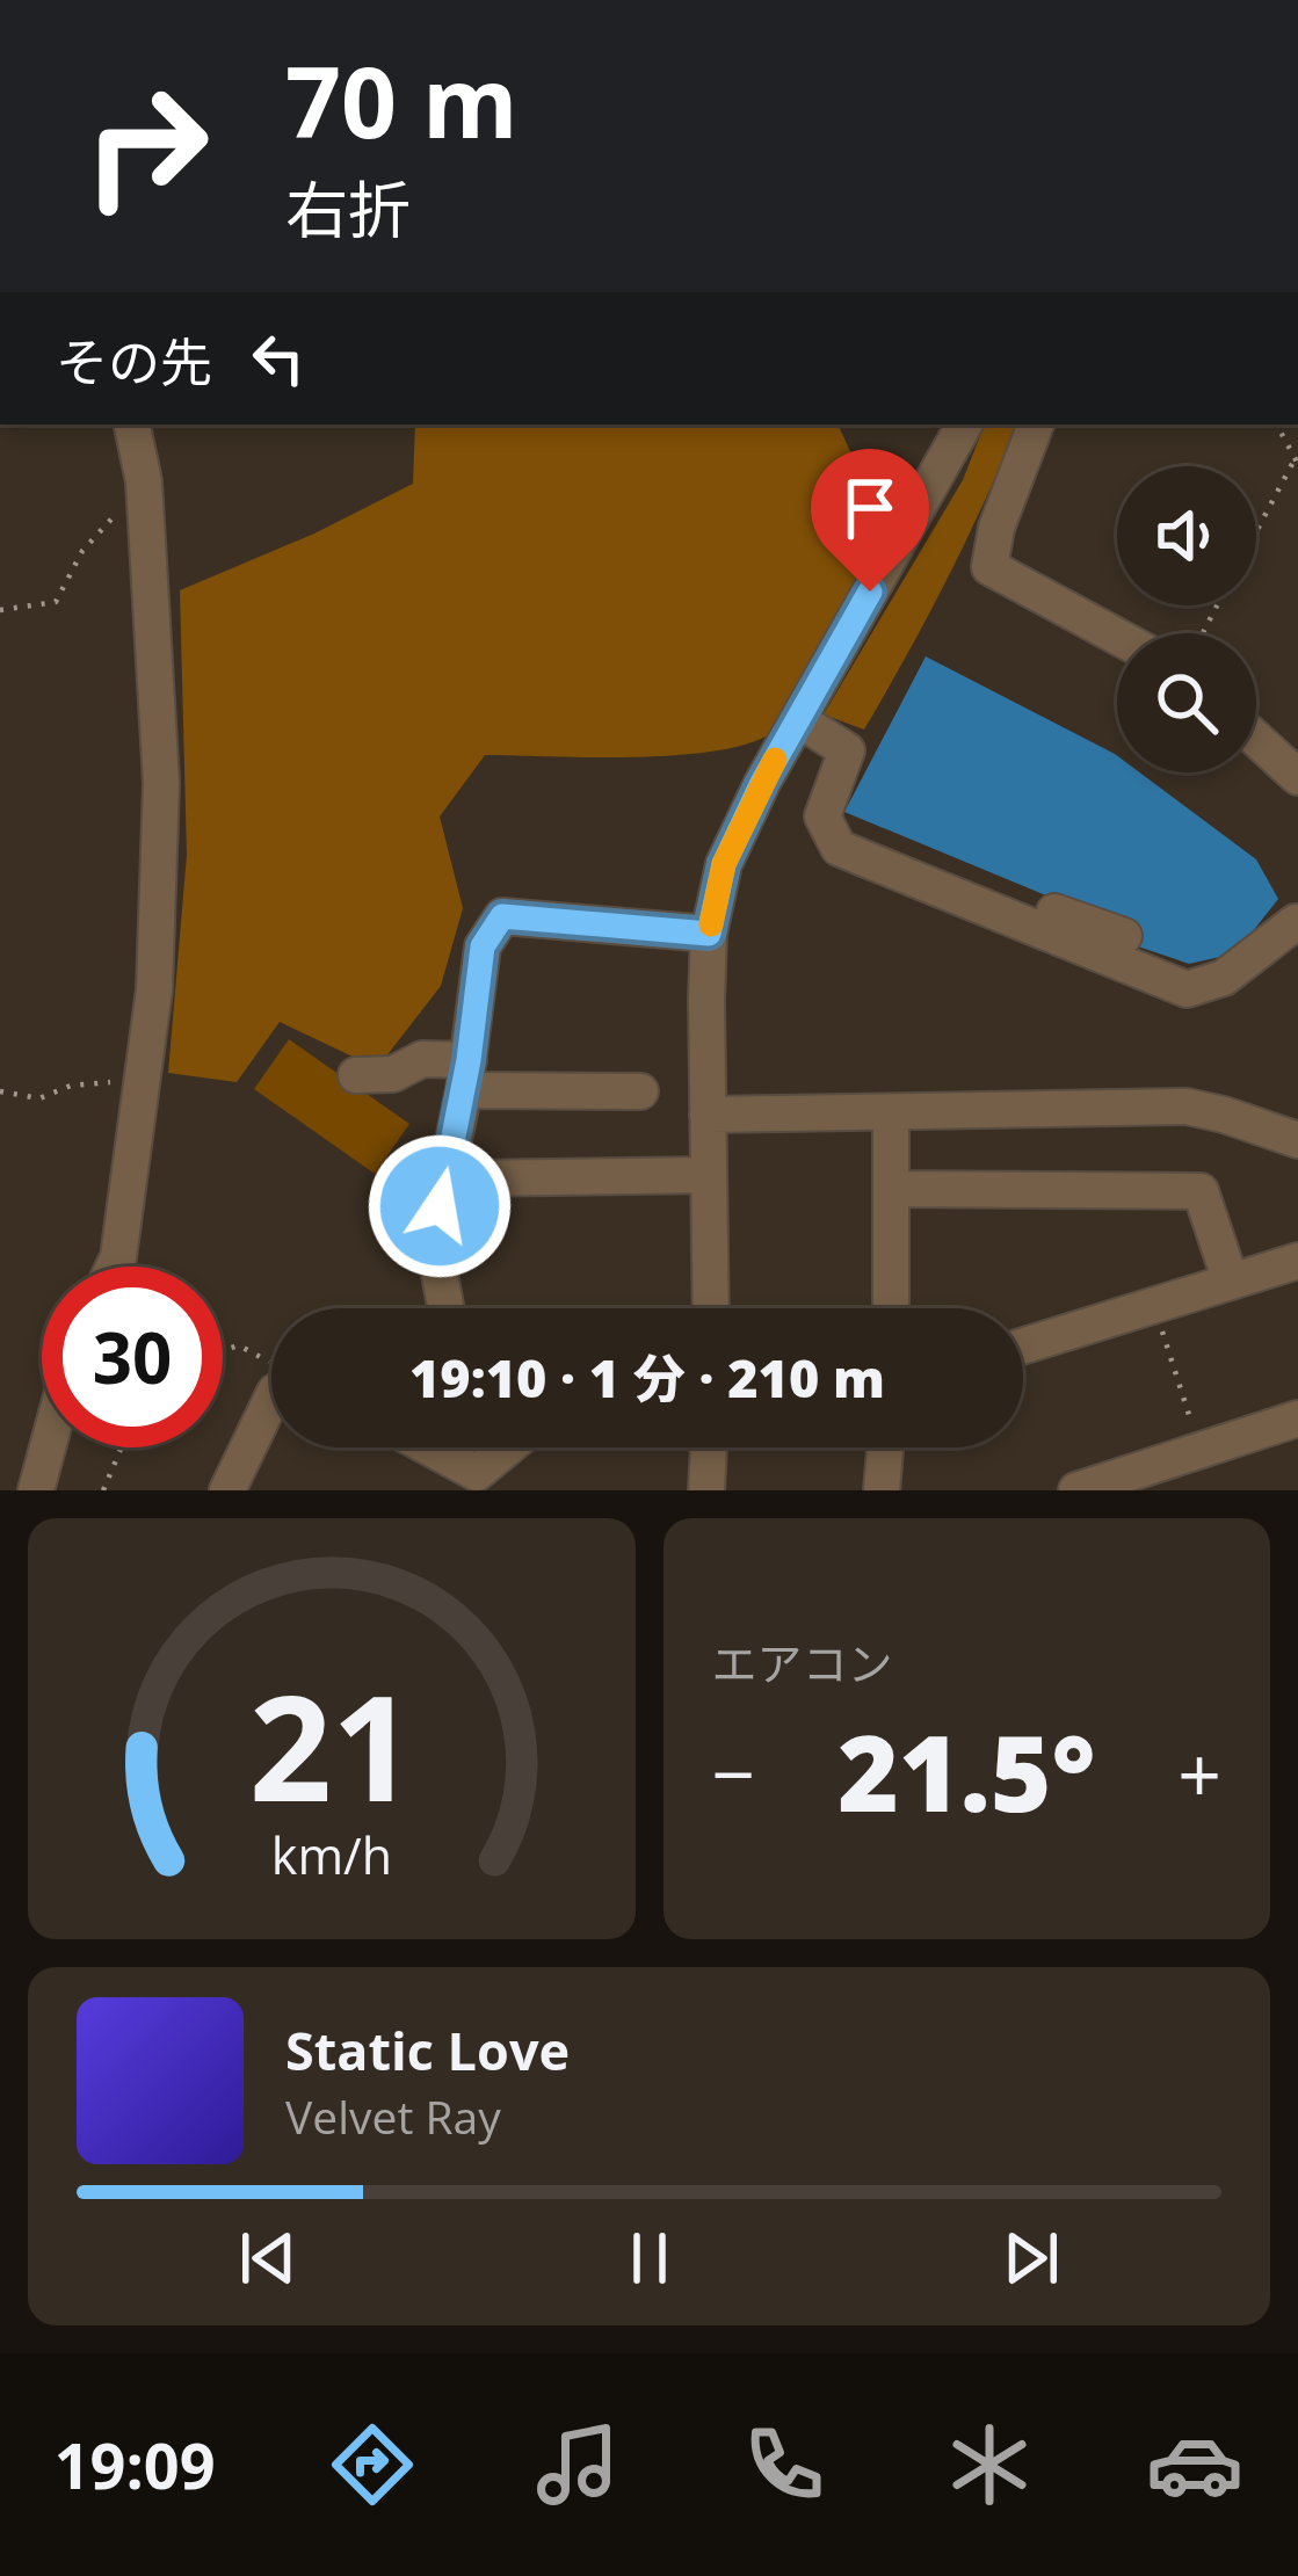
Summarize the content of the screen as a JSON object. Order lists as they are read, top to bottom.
{
  "page": {
    "turn": ["70 m", "右折"],
    "then": "その先",
    "limit": "30",
    "trip": "19:10 · 1 分 · 210 m",
    "tile": "エアコン",
    "heat": ["−", "21.5°", "+"],
    "song": ["Static Love", "Velvet Ray"],
    "tabs": "19:09",
    "gauge": ["21", "km/h"]
  }
}
